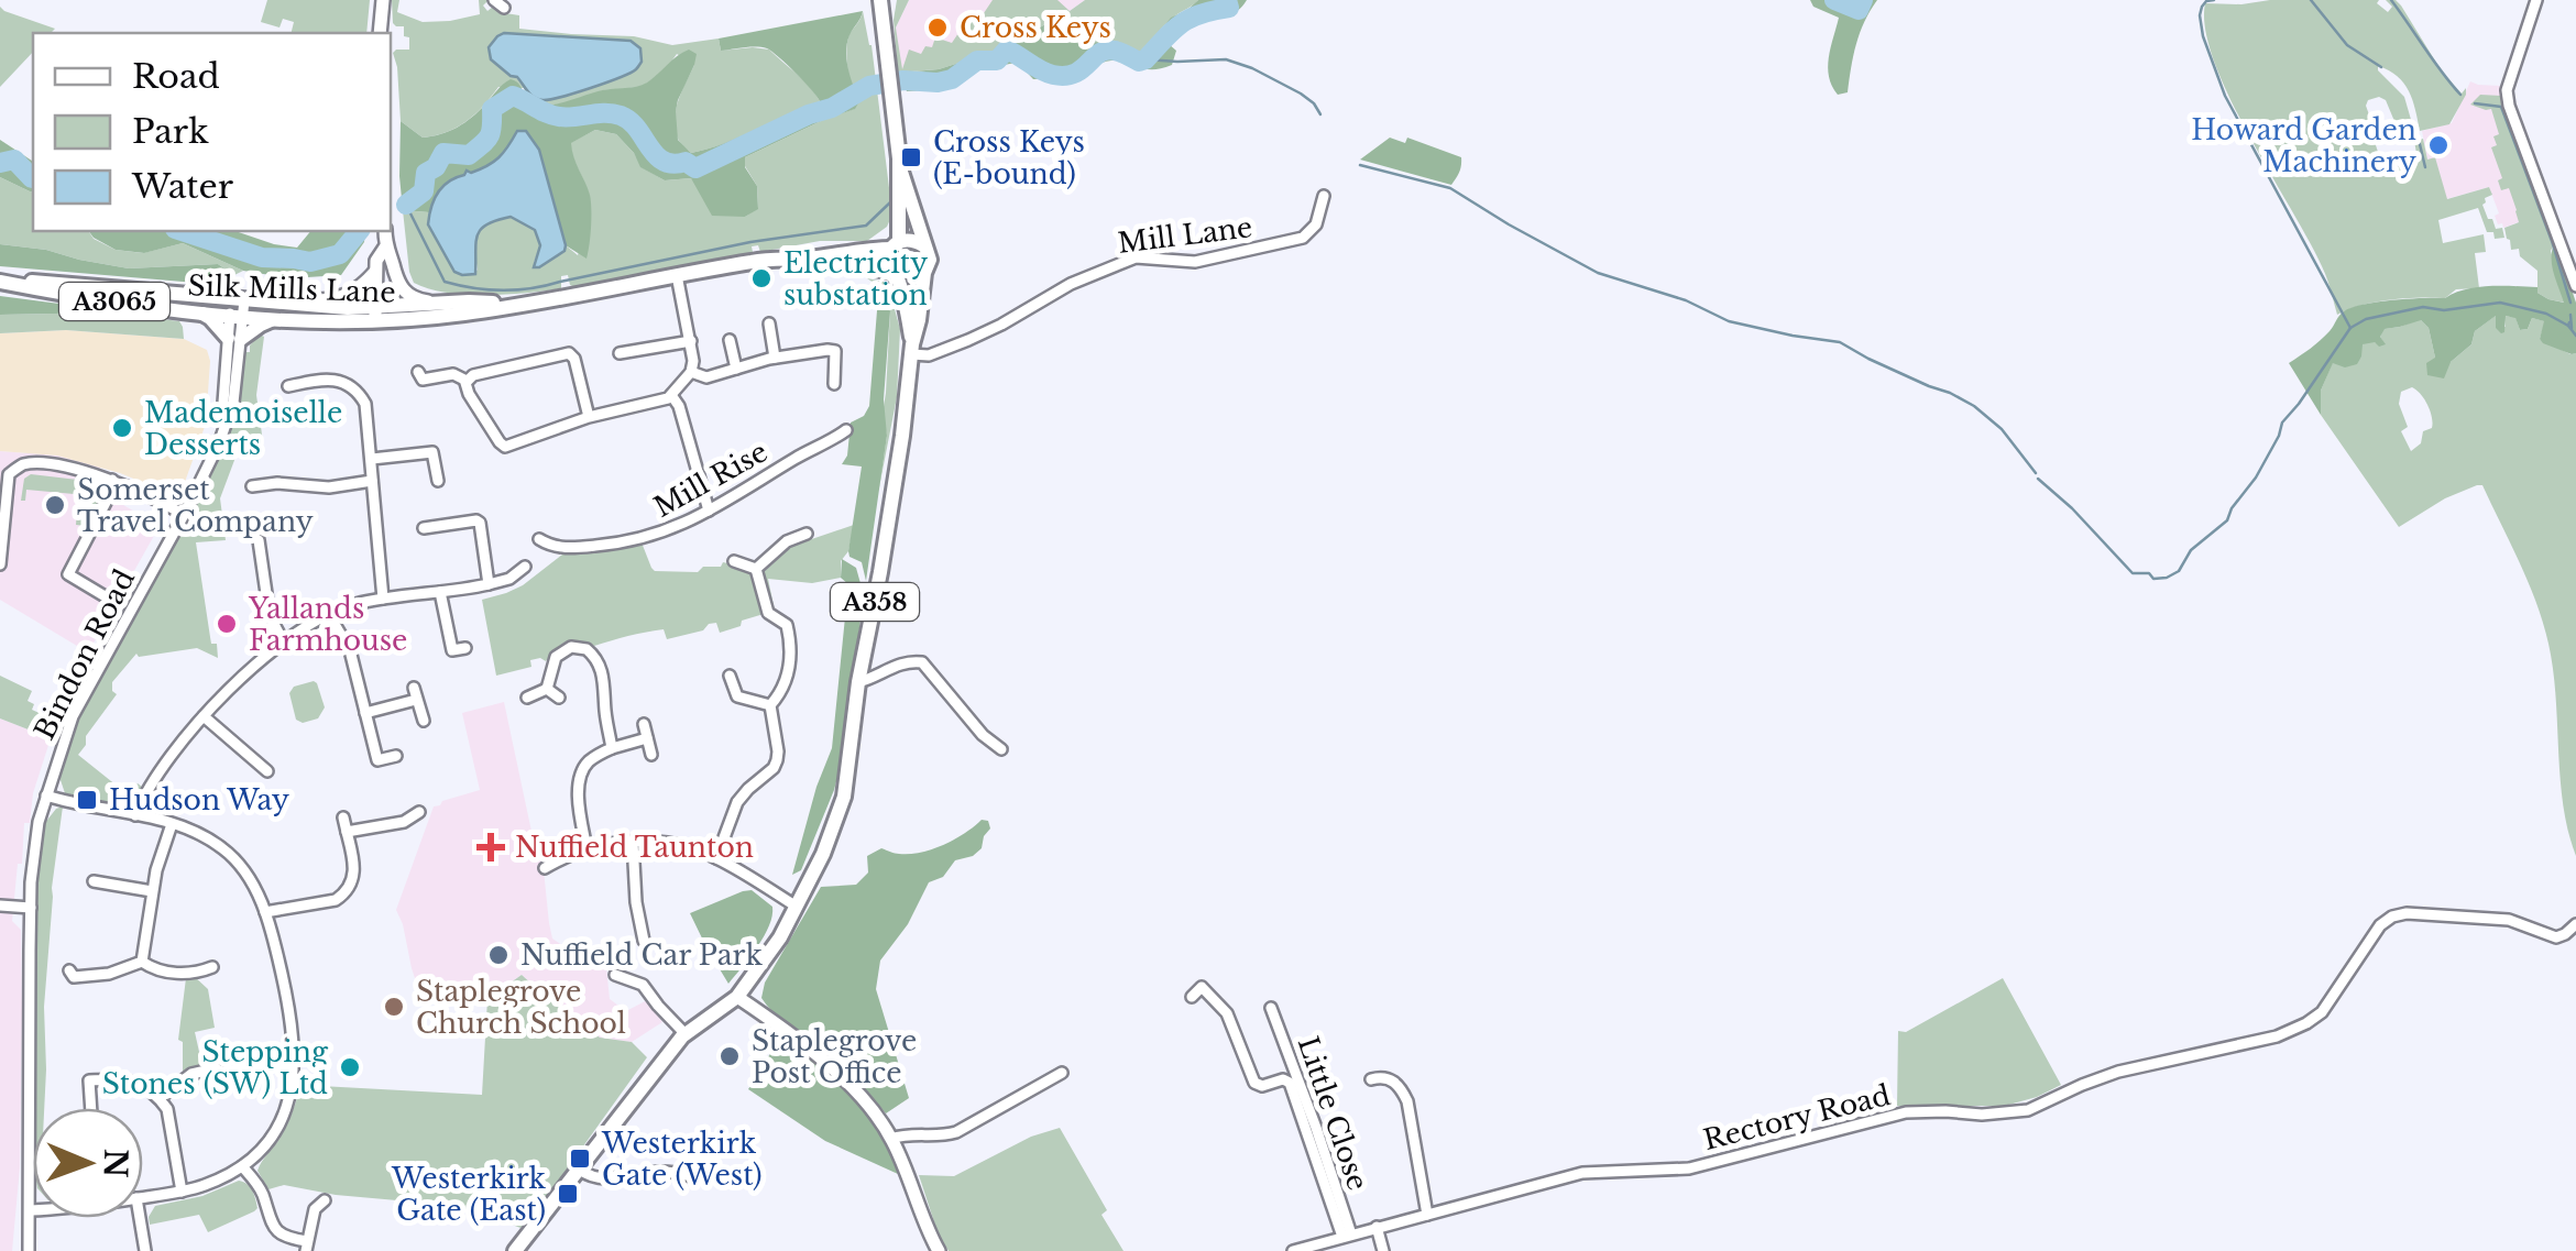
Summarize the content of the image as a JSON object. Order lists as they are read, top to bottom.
{
  "streets": {
    "main road": ["Silk Mills Lane", "A3065", "A358"],
    "street": [
      "Mill Lane",
      "Mill Rise",
      "Bindon Road",
      "Little Close",
      "Rectory Road"
    ]
  },
  "crossings": [
    ["Mill Lane", "A358"],
    ["Silk Mills Lane", "A358"],
    ["Silk Mills Lane", "Bindon Road"],
    ["Little Close", "Rectory Road"]
  ],
  "places": {
    "other": [
      "Cross Keys",
      "Howard Garden Machinery",
      "Electricity substation",
      "Mademoiselle Desserts",
      "Somerset Travel Company",
      "Yallands Farmhouse",
      "Nuffield Car Park",
      "Staplegrove Church School",
      "Staplegrove Post Office",
      "Stepping Stones (SW) Ltd"
    ],
    "transit": [
      "Cross Keys (E-bound)",
      "Hudson Way",
      "Westerkirk Gate (West)",
      "Westerkirk Gate (East)"
    ],
    "health": ["Nuffield Taunton"]
  },
  "legend": ["Road", "Park", "Water"],
  "north": "right"
}
